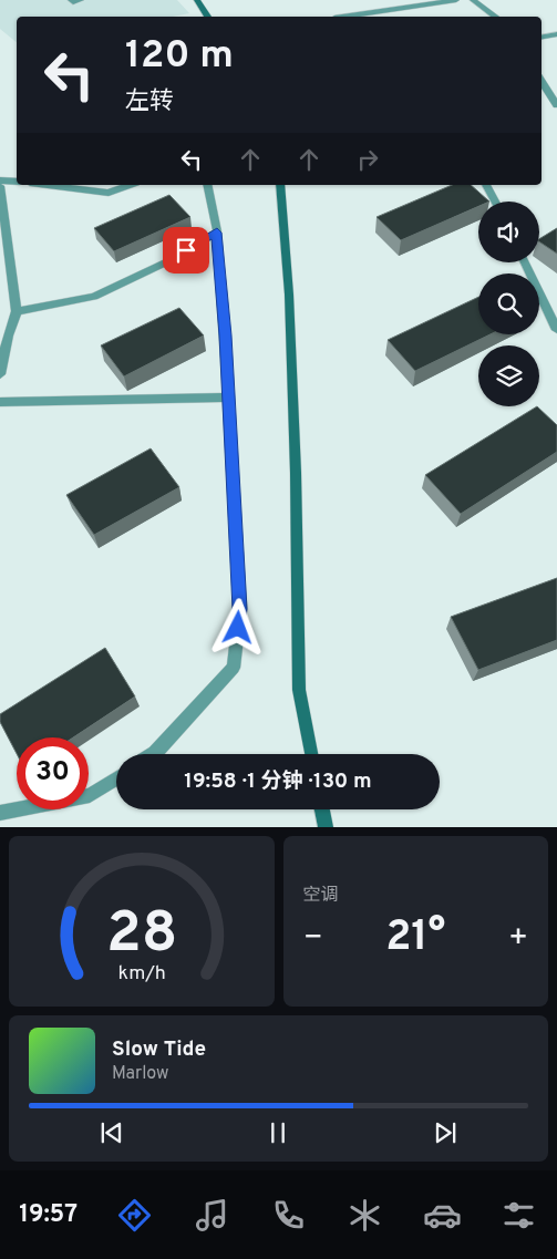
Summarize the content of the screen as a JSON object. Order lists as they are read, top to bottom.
{
  "page": {
    "turn": ["120 m", "左转"],
    "limit": "30",
    "trip": "19:58 · 1 分钟 · 130 m",
    "tile": "空调",
    "heat": ["−", "21°", "+"],
    "song": ["Slow Tide", "Marlow"],
    "tabs": "19:57",
    "gauge": ["28", "km/h"]
  }
}
